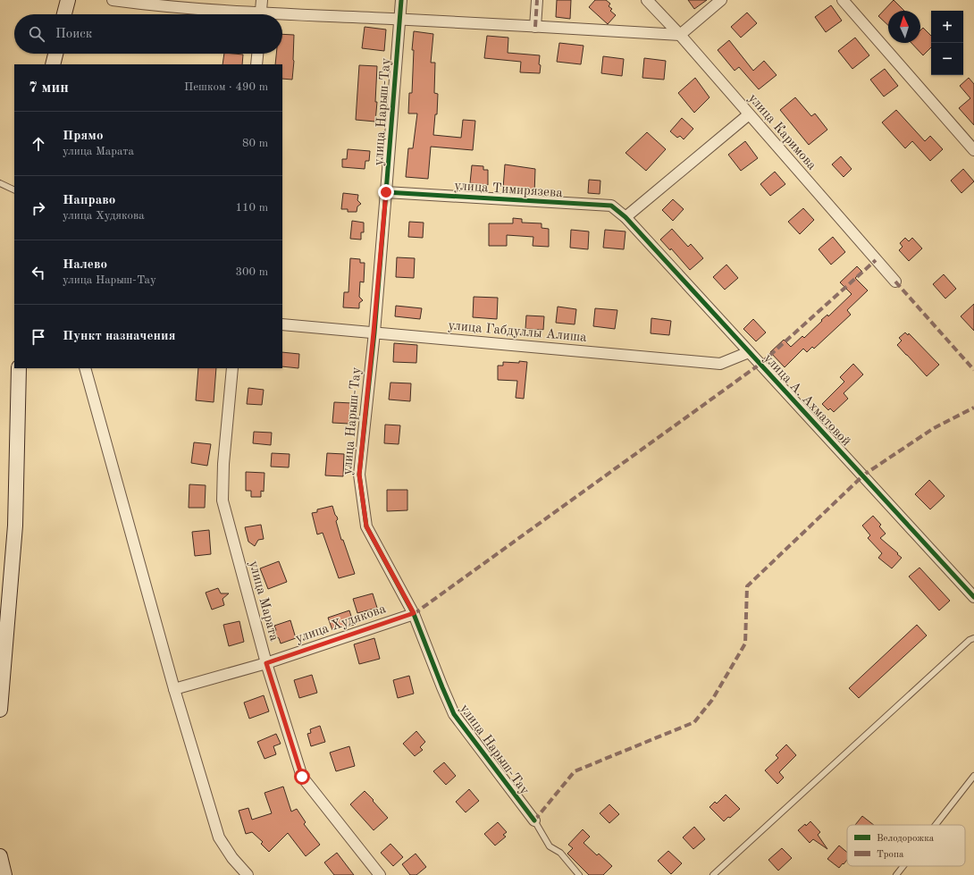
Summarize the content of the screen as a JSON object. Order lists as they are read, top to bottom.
{
  "streets": {
    "street": [
      "улица Нарыш-Тау",
      "улица Каримова",
      "улица Тимирязева",
      "улица Габдуллы Алиша",
      "улица А. Ахматовой",
      "улица Марата",
      "улица Худякова"
    ]
  },
  "crossings": [
    ["улица Нарыш-Тау", "улица Тимирязева"],
    ["улица Нарыш-Тау", "улица Габдуллы Алиша"],
    ["улица Нарыш-Тау", "улица Худякова"],
    ["улица Тимирязева", "улица А. Ахматовой"],
    ["улица Габдуллы Алиша", "улица А. Ахматовой"],
    ["улица Марата", "улица Худякова"]
  ],
  "legend": ["Велодорожка", "Тропа"],
  "north": "top",
  "page": {
    "map_buttons": ["+", "−"],
    "search": "Поиск",
    "heading": ["7 мин", "Пешком · 490 m"],
    "list": [
      ["Прямо", "улица Марата", "80 m"],
      ["Направо", "улица Худякова", "110 m"],
      ["Налево", "улица Нарыш-Тау", "300 m"],
      "Пункт назначения"
    ]
  }
}
